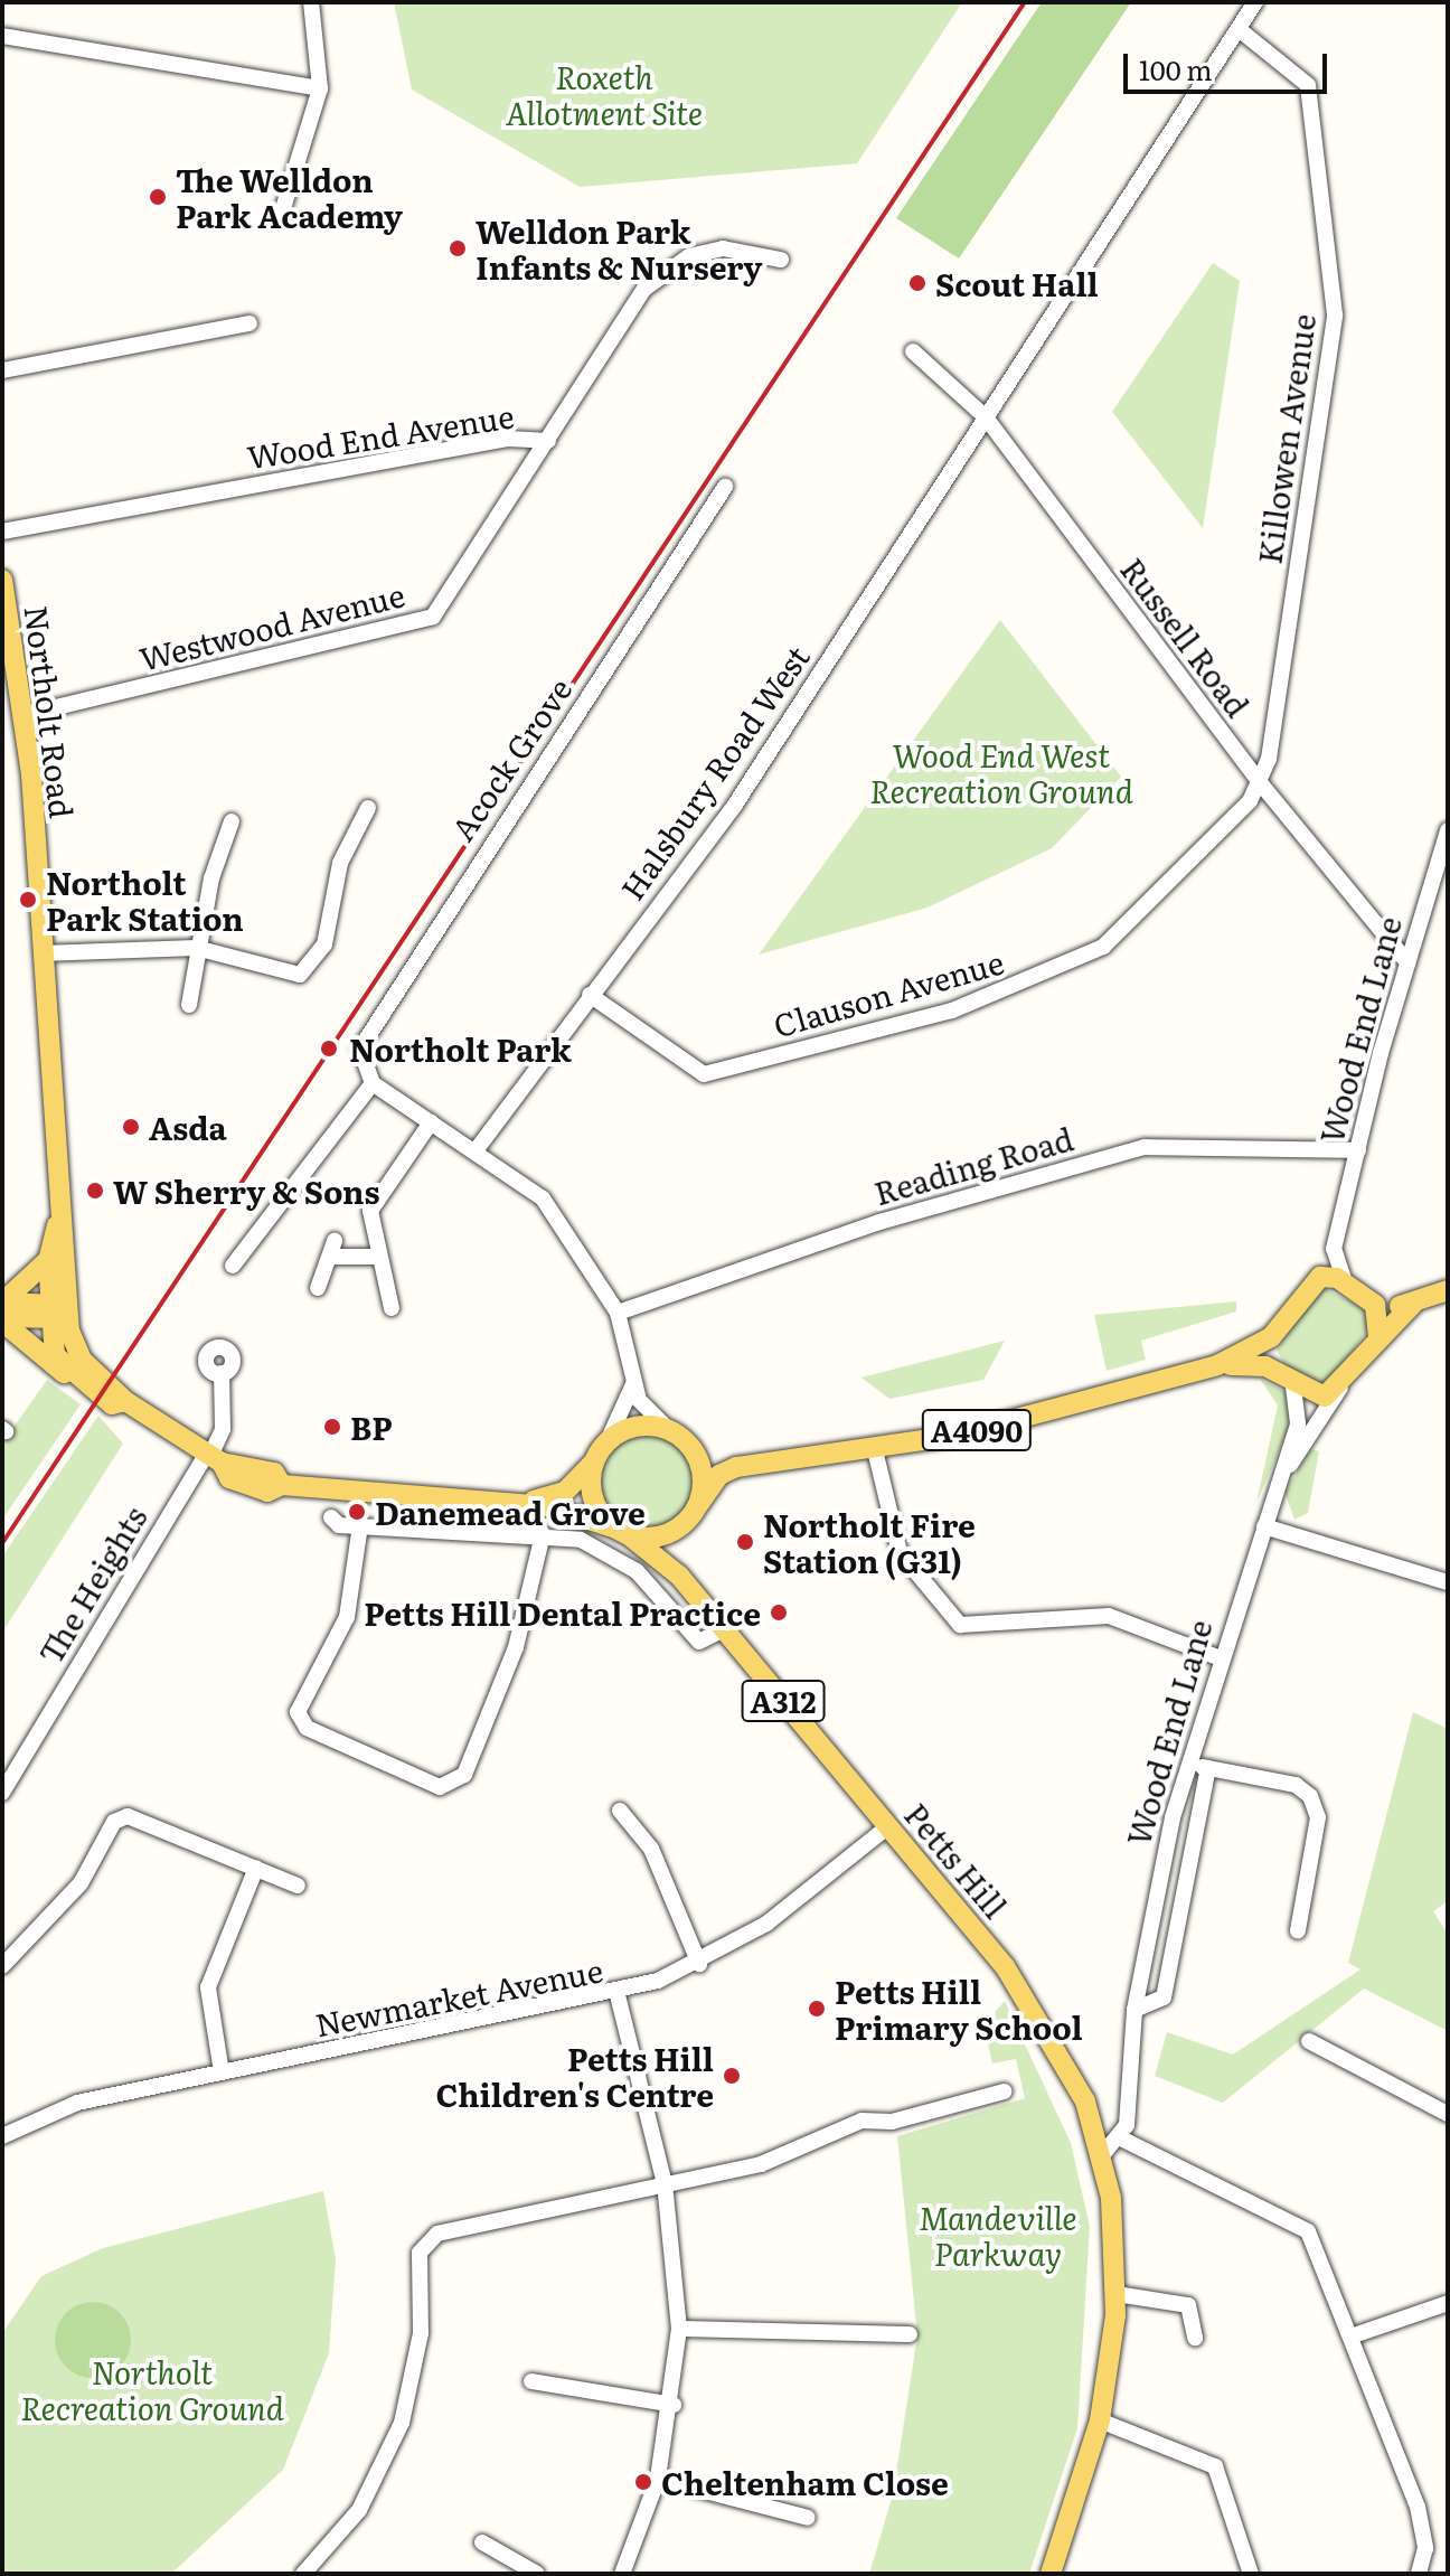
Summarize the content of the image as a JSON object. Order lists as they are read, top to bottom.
{
  "streets": {
    "main road": [
      "Northolt Road",
      "Wood End Lane",
      "A4090",
      "A312",
      "Petts Hill"
    ],
    "street": [
      "Wood End Avenue",
      "Killowen Avenue",
      "Westwood Avenue",
      "Russell Road",
      "Acock Grove",
      "Halsbury Road West",
      "Clauson Avenue",
      "Reading Road",
      "The Heights",
      "Newmarket Avenue"
    ]
  },
  "crossings": [
    ["Wood End Avenue", "Westwood Avenue"],
    ["Killowen Avenue", "Russell Road"],
    ["Killowen Avenue", "Halsbury Road West"],
    ["Killowen Avenue", "Clauson Avenue"],
    ["Westwood Avenue", "Northolt Road"],
    ["Russell Road", "Halsbury Road West"],
    ["Russell Road", "Clauson Avenue"],
    ["Russell Road", "Wood End Lane"],
    ["Northolt Road", "Petts Hill"],
    ["Halsbury Road West", "Clauson Avenue"],
    ["Wood End Lane", "Reading Road"],
    ["Wood End Lane", "A4090"],
    ["A4090", "Petts Hill"],
    ["The Heights", "Petts Hill"],
    ["A312", "Petts Hill"],
    ["Petts Hill", "Newmarket Avenue"]
  ],
  "parks": [
    "Roxeth Allotment Site",
    "Wood End West Recreation Ground",
    "Mandeville Parkway",
    "Northolt Recreation Ground"
  ],
  "places": [
    "The Welldon Park Academy",
    "Welldon Park Infants & Nursery",
    "Scout Hall",
    "Northolt Park Station",
    "Northolt Park",
    "Asda",
    "W Sherry & Sons",
    "BP",
    "Danemead Grove",
    "Northolt Fire Station (G31)",
    "Petts Hill Dental Practice",
    "Petts Hill Primary School",
    "Petts Hill Children's Centre",
    "Cheltenham Close"
  ],
  "scale_bar": "100 m"
}
